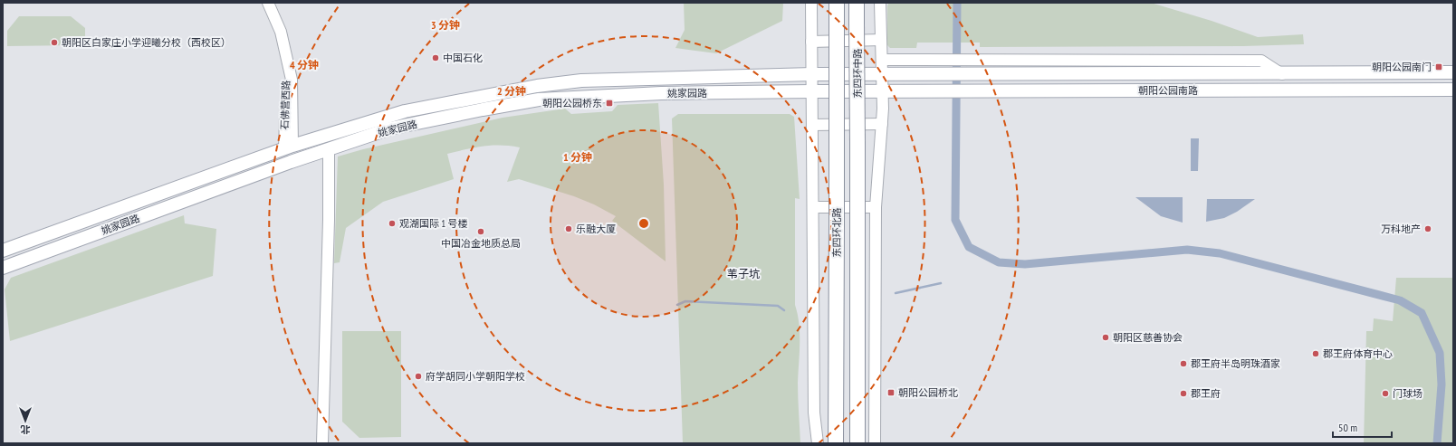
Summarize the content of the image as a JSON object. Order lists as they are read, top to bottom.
{
  "streets": {
    "highway": ["东四环中路", "东四环北路"],
    "main road": ["朝阳公园南路", "姚家园路"],
    "street": ["石佛营西路"]
  },
  "crossings": [
    ["东四环中路", "东四环北路"],
    ["朝阳公园南路", "姚家园路"],
    ["姚家园路", "石佛营西路"]
  ],
  "districts": ["苇子坑"],
  "places": {
    "other": [
      "朝阳区白家庄小学迎曦分校（西校区）",
      "中国石化",
      "观湖国际 1 号楼",
      "乐融大厦",
      "万科地产",
      "中国冶金地质总局",
      "朝阳区慈善协会",
      "郡王府体育中心",
      "郡王府半岛明珠酒家",
      "府学胡同小学朝阳学校",
      "郡王府",
      "门球场"
    ],
    "transit": ["朝阳公园南门", "朝阳公园桥东", "朝阳公园桥北"]
  },
  "scale_bar": "50 m",
  "north": "bottom",
  "rings": [
    "3 分钟",
    "4 分钟",
    "2 分钟",
    "1 分钟"
  ]
}
